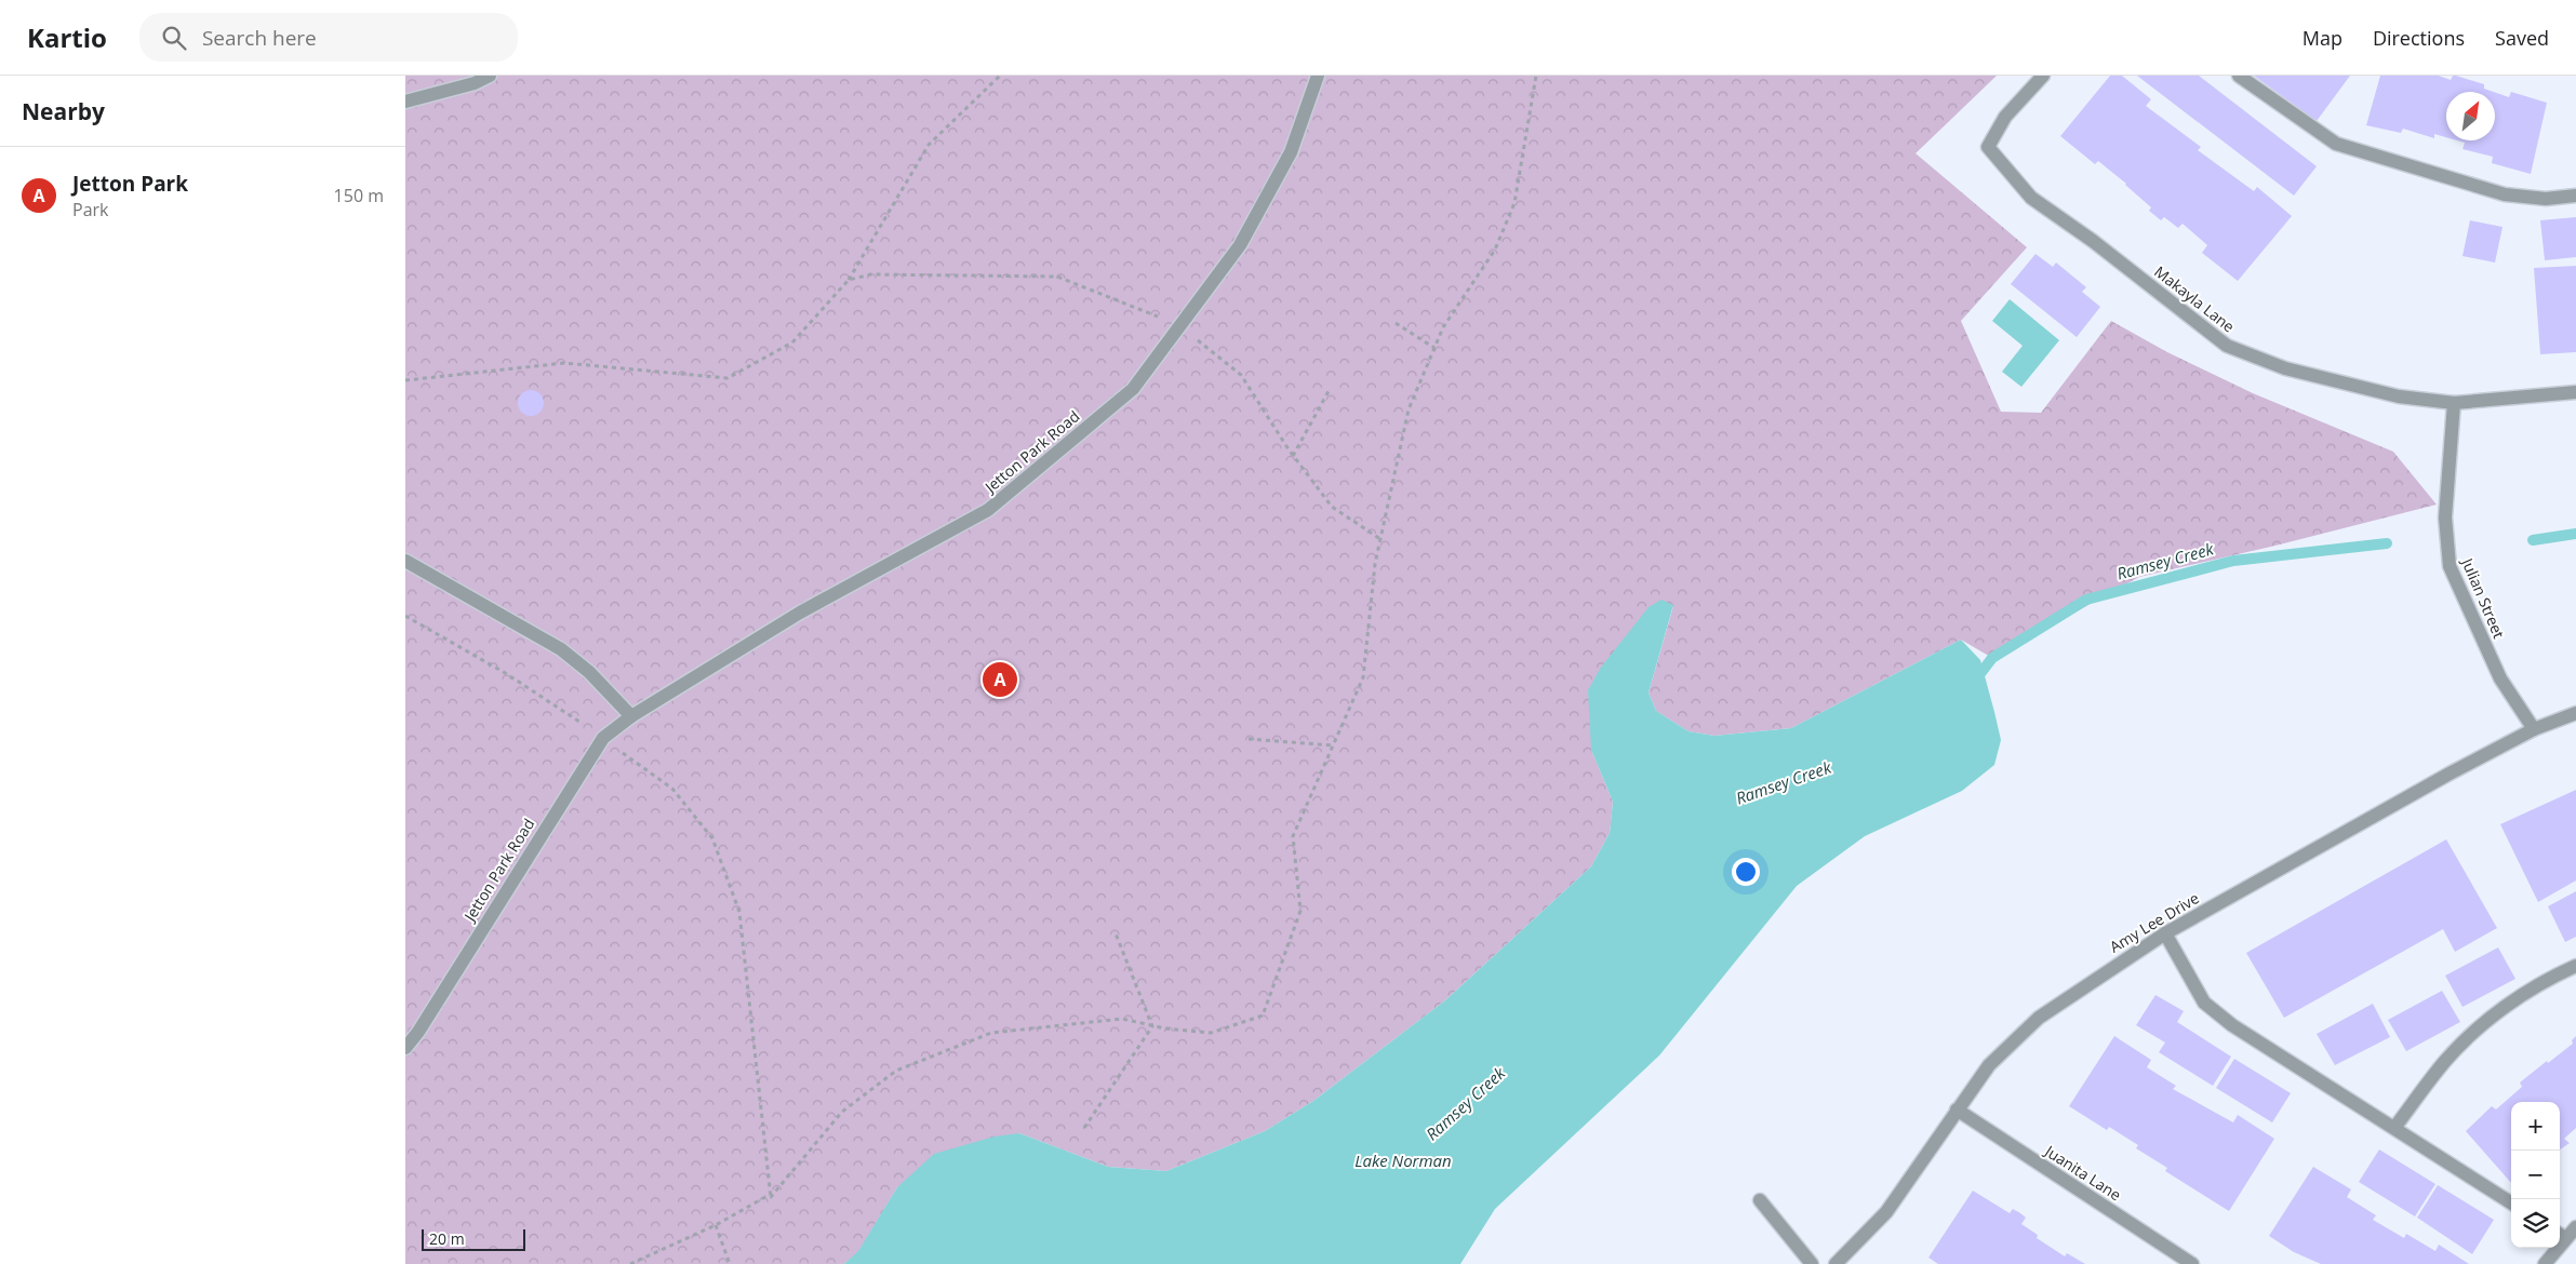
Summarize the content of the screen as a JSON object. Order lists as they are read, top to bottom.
{
  "streets": {
    "street": [
      "Makayla Lane",
      "Jetton Park Road",
      "Julian Street",
      "Amy Lee Drive",
      "Juanita Lane"
    ]
  },
  "crossings": [
    ["Makayla Lane", "Julian Street"],
    ["Julian Street", "Amy Lee Drive"],
    ["Amy Lee Drive", "Juanita Lane"]
  ],
  "water": ["Ramsey Creek", "Lake Norman"],
  "scale_bar": "20 m",
  "north": "top right",
  "page": {
    "header": "Kartio",
    "search": "Search here",
    "nav": ["Map", "Directions", "Saved"],
    "heading": "Nearby",
    "list": [
      {
        "mark": "A",
        "name": "Jetton Park",
        "note": "Park",
        "value": "150 m"
      }
    ],
    "pins": "A",
    "map_buttons": ["+", "−"],
    "scale": "20 m"
  }
}
